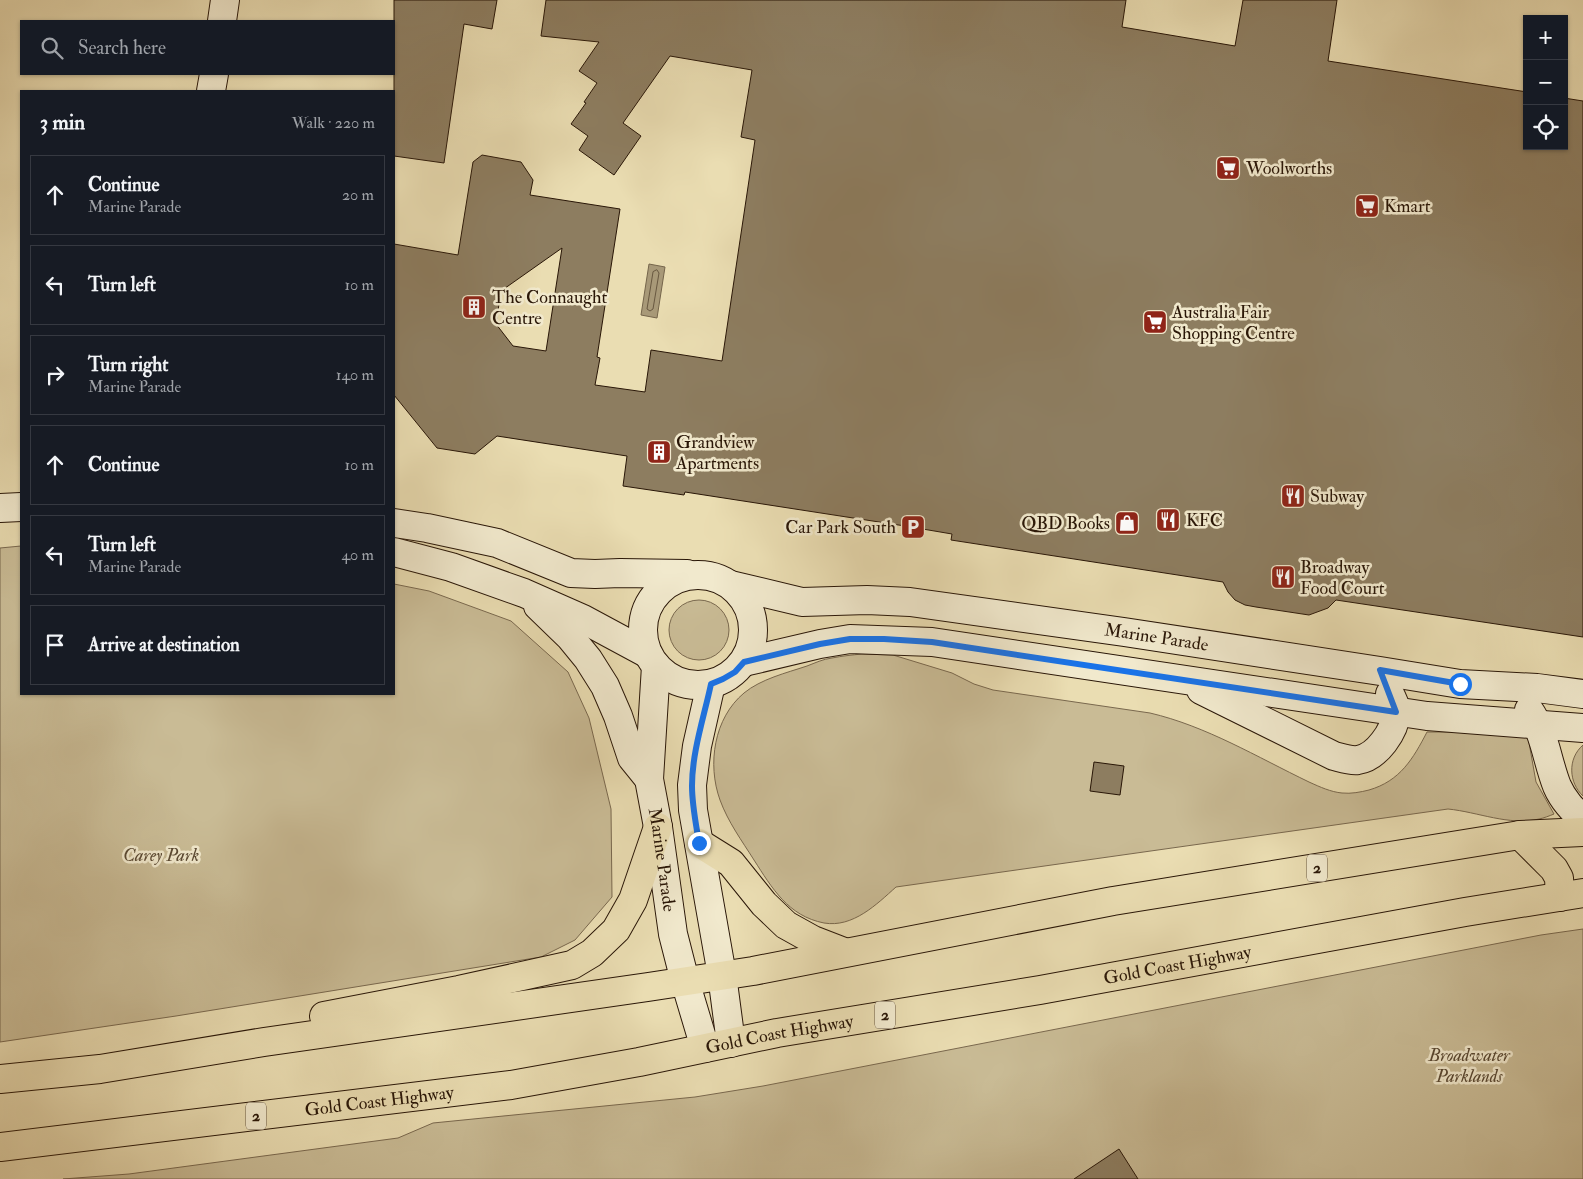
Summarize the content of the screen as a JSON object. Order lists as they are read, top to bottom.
{
  "streets": {
    "highway": ["2", "Gold Coast Highway"],
    "street": ["Marine Parade"]
  },
  "crossings": [
    ["Marine Parade", "2"],
    ["Marine Parade", "Gold Coast Highway"]
  ],
  "parks": ["Carey Park", "Broadwater Parklands"],
  "places": {
    "supermarket": ["Woolworths", "Kmart", "Australia Fair Shopping Centre"],
    "building": ["The Connaught Centre", "Grandview Apartments"],
    "restaurant": ["Subway", "KFC", "Broadway Food Court"],
    "shop": ["QBD Books"],
    "parking": ["Car Park South"]
  },
  "page": {
    "map_buttons": ["+", "−"],
    "search": "Search here",
    "heading": ["3 min", "Walk · 220 m"],
    "list": [
      ["Continue", "Marine Parade", "20 m"],
      ["Turn left", "10 m"],
      ["Turn right", "Marine Parade", "140 m"],
      ["Continue", "10 m"],
      ["Turn left", "Marine Parade", "40 m"],
      "Arrive at destination"
    ]
  }
}
